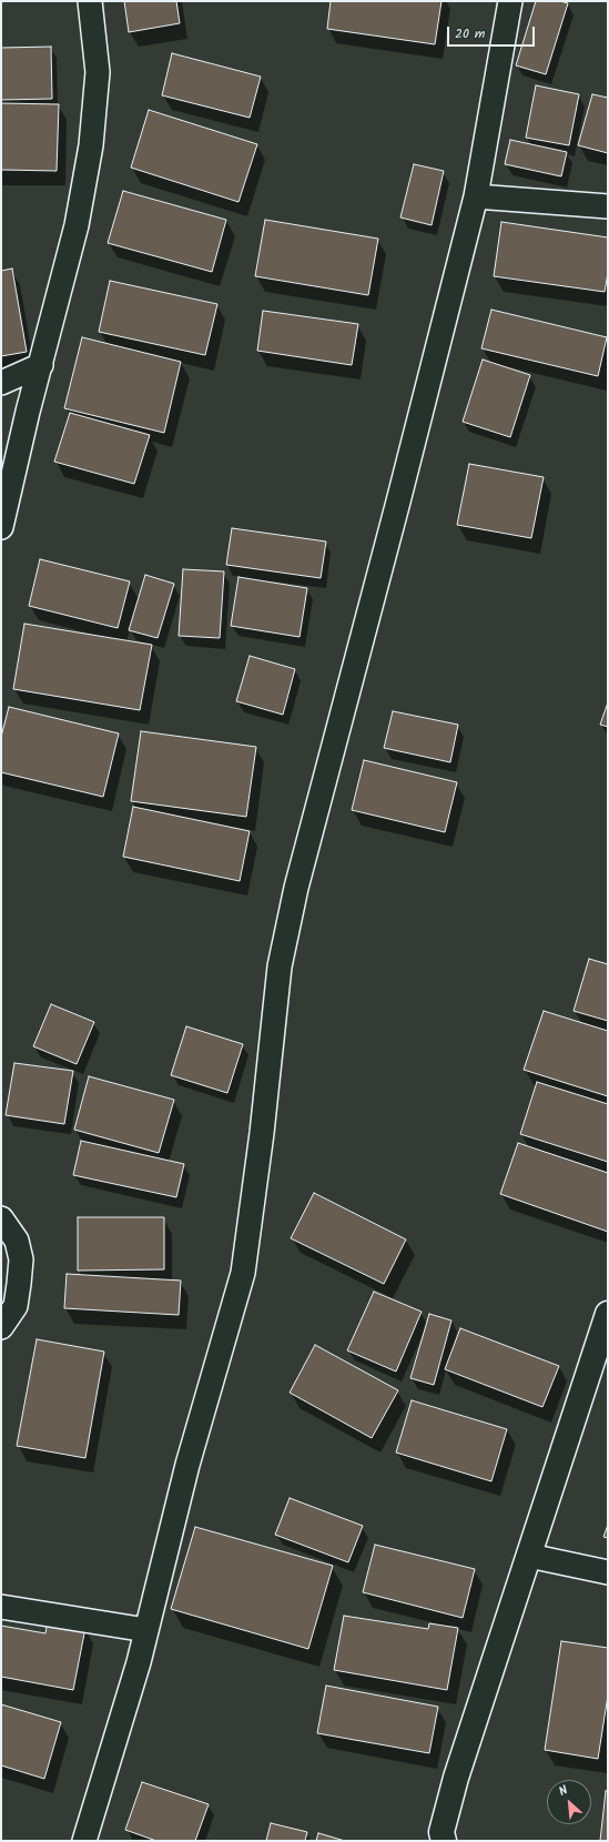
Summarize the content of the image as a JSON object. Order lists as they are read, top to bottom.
{
  "scale_bar": "20 m",
  "north": "top left"
}
